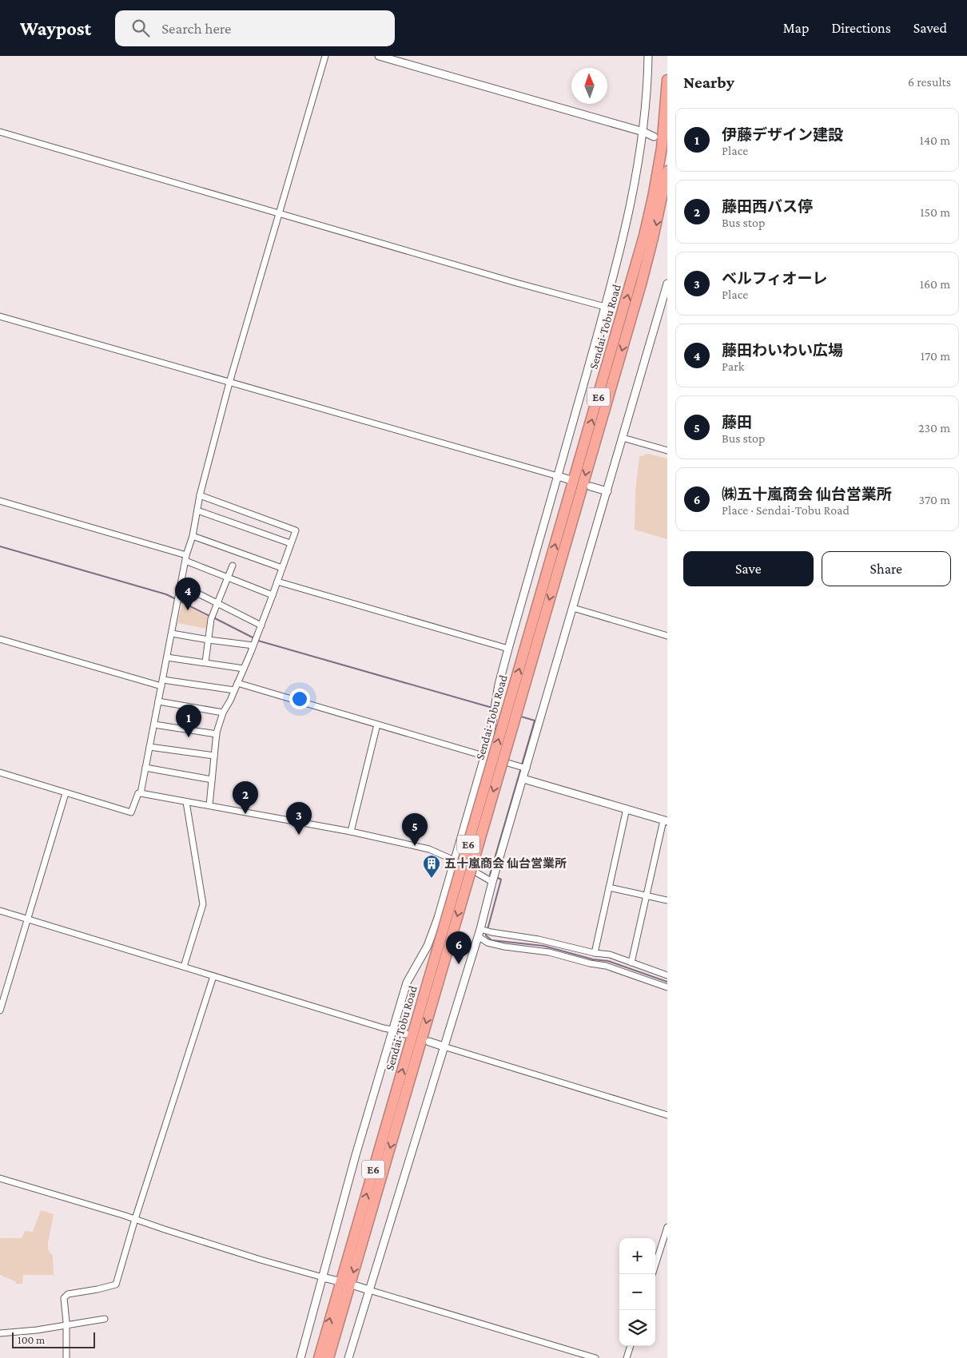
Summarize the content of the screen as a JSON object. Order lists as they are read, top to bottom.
{
  "streets": {
    "highway": ["Sendai-Tobu Road", "E6"]
  },
  "places": {
    "building": ["五十嵐商会 仙台営業所"]
  },
  "scale_bar": "100 m",
  "north": "top",
  "page": {
    "header": "Waypost",
    "search": "Search here",
    "nav": ["Map", "Directions", "Saved"],
    "heading": ["Nearby", "6 results"],
    "list": [
      {
        "mark": "1",
        "name": "伊藤デザイン建設",
        "note": "Place",
        "value": "140 m"
      },
      {
        "mark": "2",
        "name": "藤田西バス停",
        "note": "Bus stop",
        "value": "150 m"
      },
      {
        "mark": "3",
        "name": "ベルフィオーレ",
        "note": "Place",
        "value": "160 m"
      },
      {
        "mark": "4",
        "name": "藤田わいわい広場",
        "note": "Park",
        "value": "170 m"
      },
      {
        "mark": "5",
        "name": "藤田",
        "note": "Bus stop",
        "value": "230 m"
      },
      {
        "mark": "6",
        "name": "㈱五十嵐商会 仙台営業所",
        "note": "Place · Sendai-Tobu Road",
        "value": "370 m"
      }
    ],
    "buttons": ["Save", "Share"],
    "pins": [
      "4",
      "1",
      "2",
      "3",
      "5",
      "6"
    ],
    "map_buttons": ["+", "−"],
    "scale": "100 m"
  }
}
